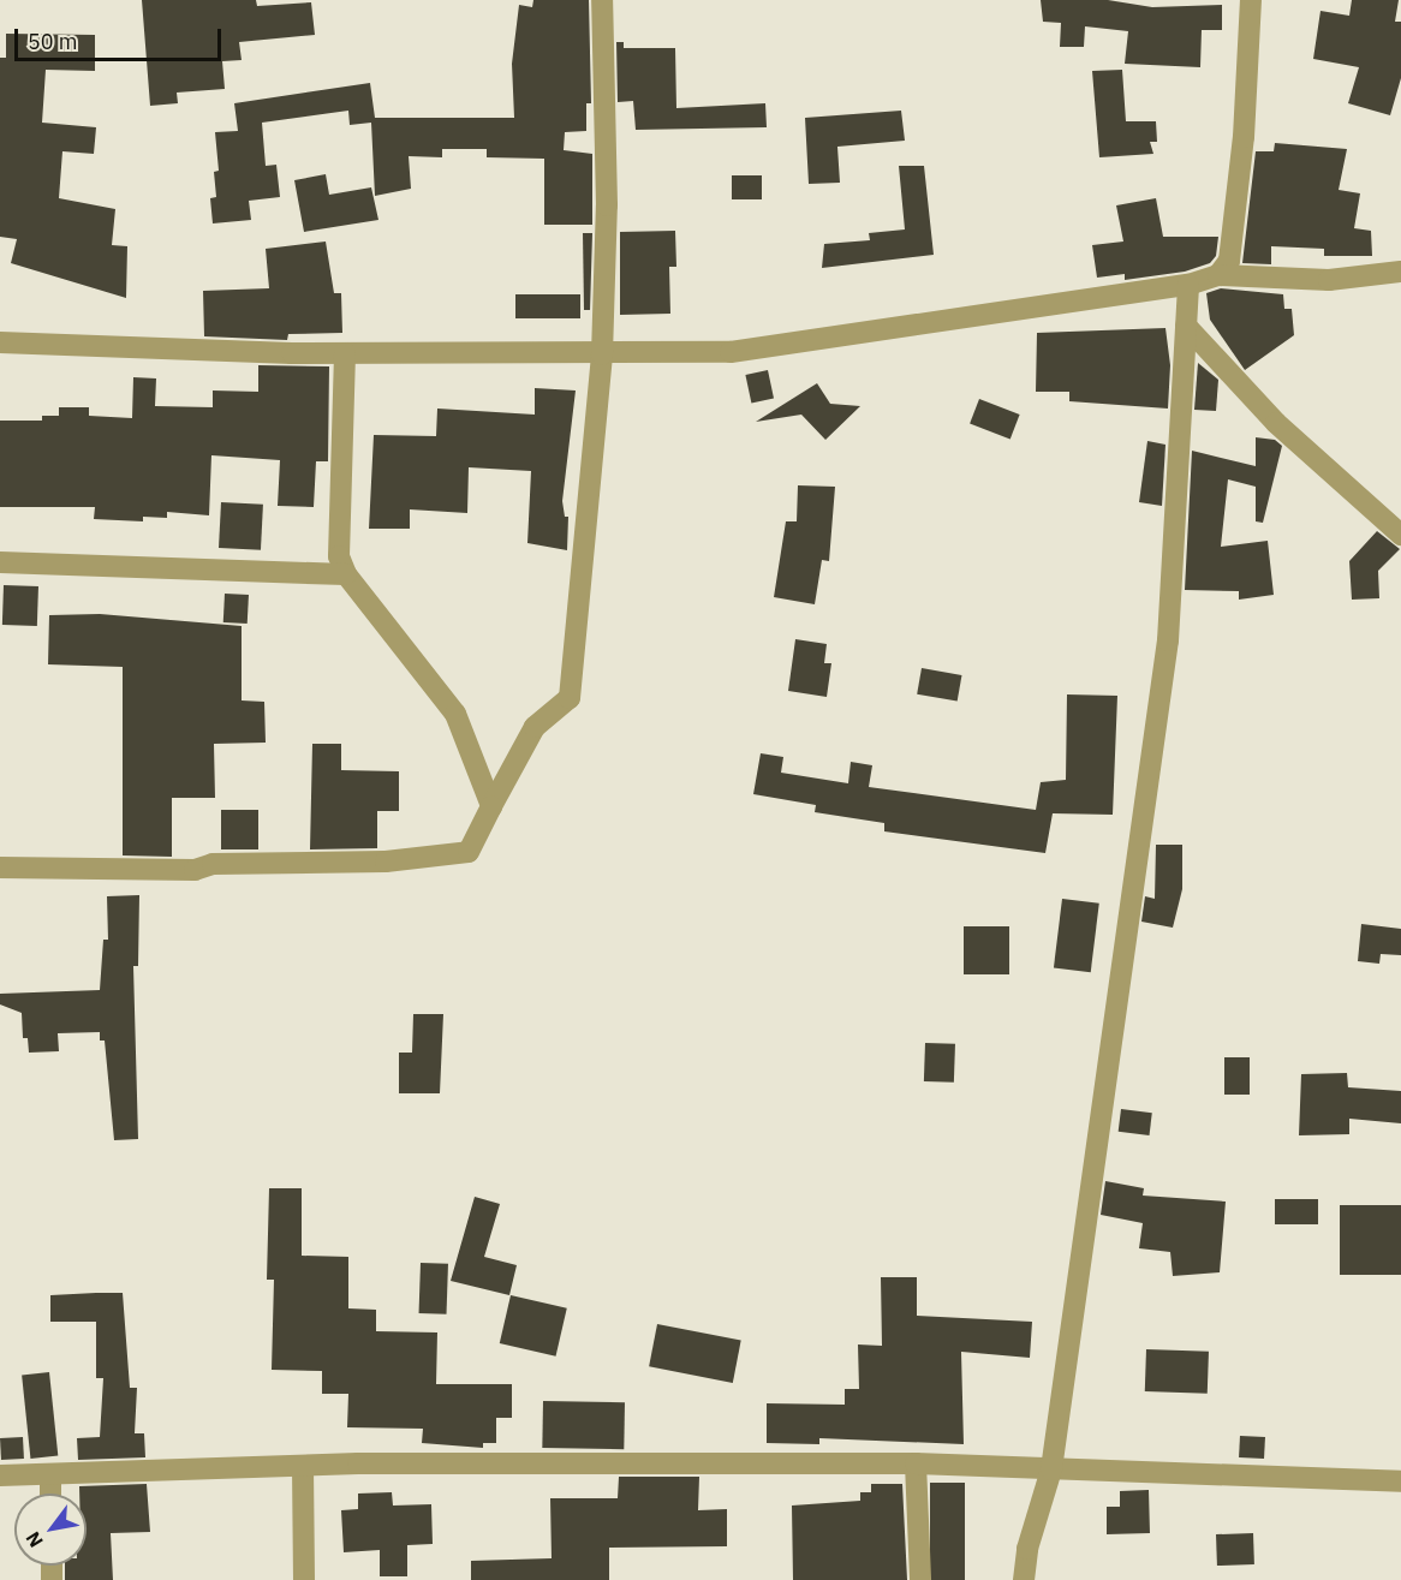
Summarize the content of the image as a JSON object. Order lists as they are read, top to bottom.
{
  "scale_bar": "50 m",
  "north": "bottom left"
}
